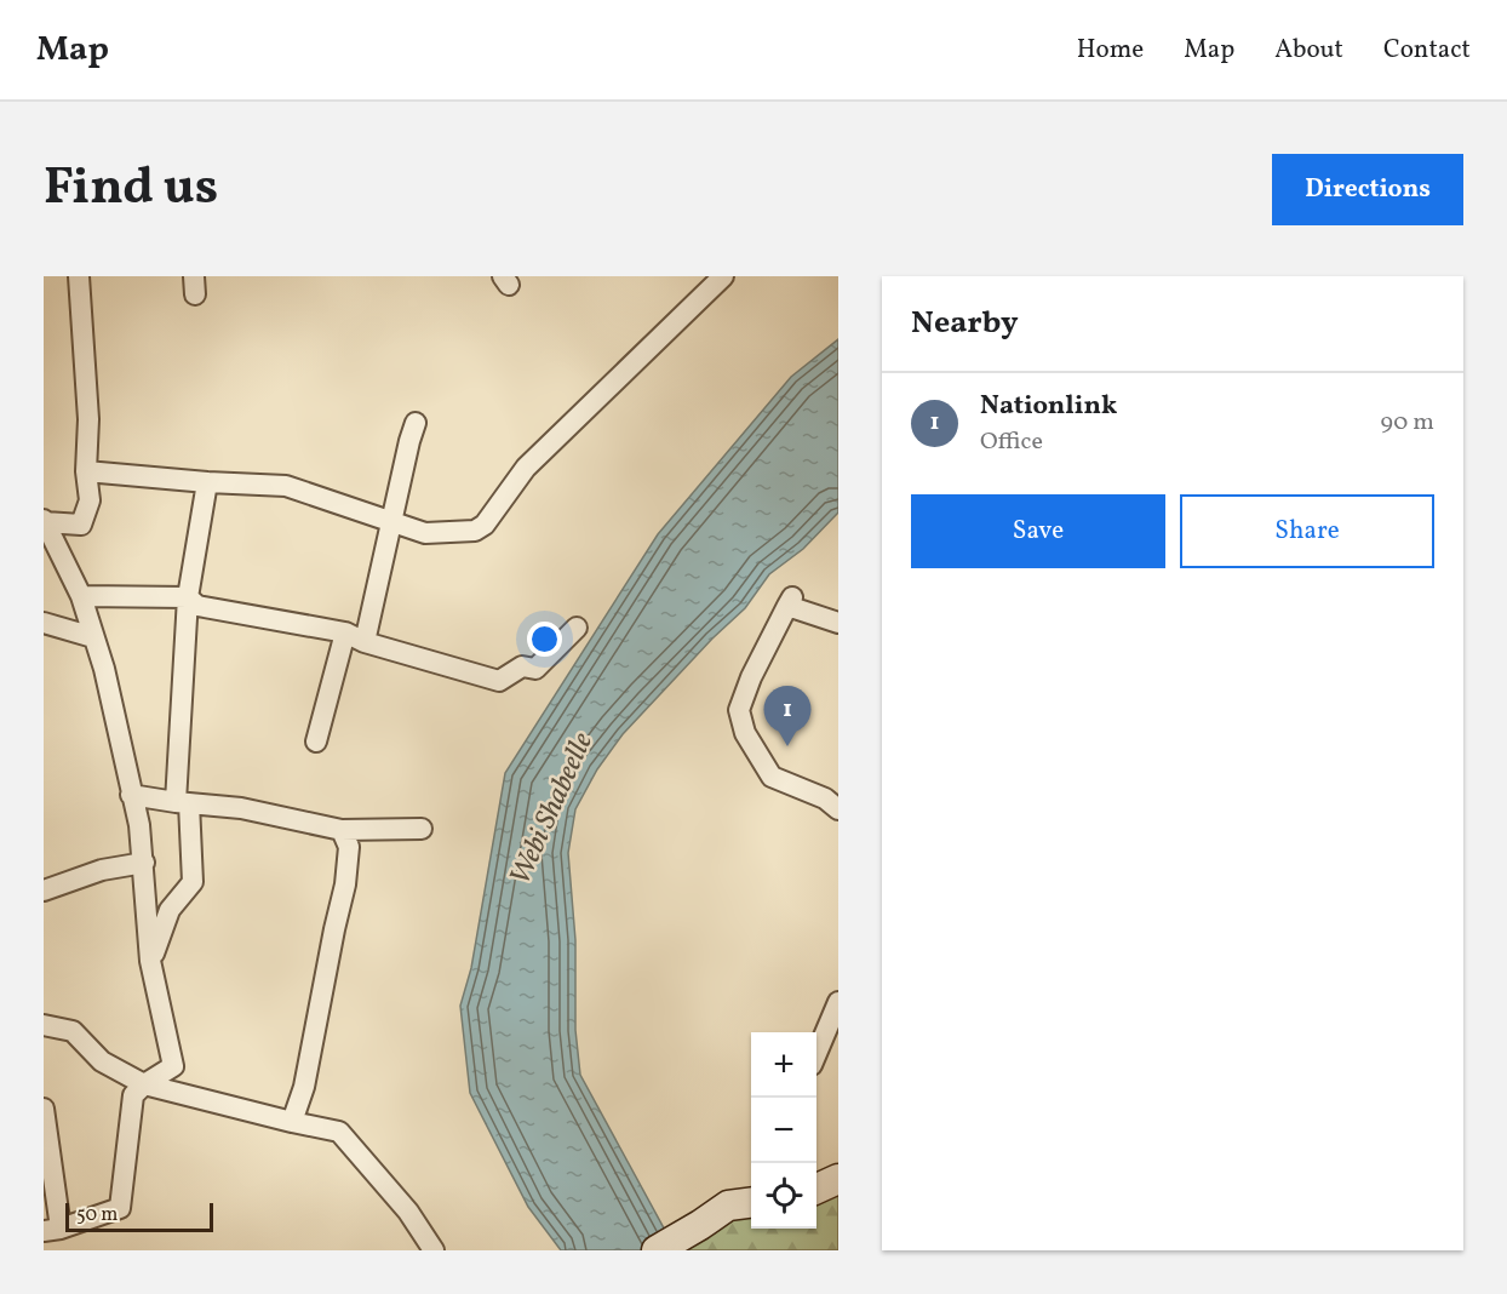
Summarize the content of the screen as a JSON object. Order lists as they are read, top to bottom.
{
  "water": ["Webi Shabeelle"],
  "scale_bar": "50 m",
  "page": {
    "header": "Map",
    "nav": [
      "Home",
      "Map",
      "About",
      "Contact"
    ],
    "title": "Find us",
    "buttons": [
      "Directions",
      ["Save", "Share"]
    ],
    "heading": "Nearby",
    "list": [
      {
        "mark": "1",
        "name": "Nationlink",
        "note": "Office",
        "value": "90 m"
      }
    ],
    "pins": "1",
    "map_buttons": ["+", "−"],
    "scale": "50 m"
  }
}
